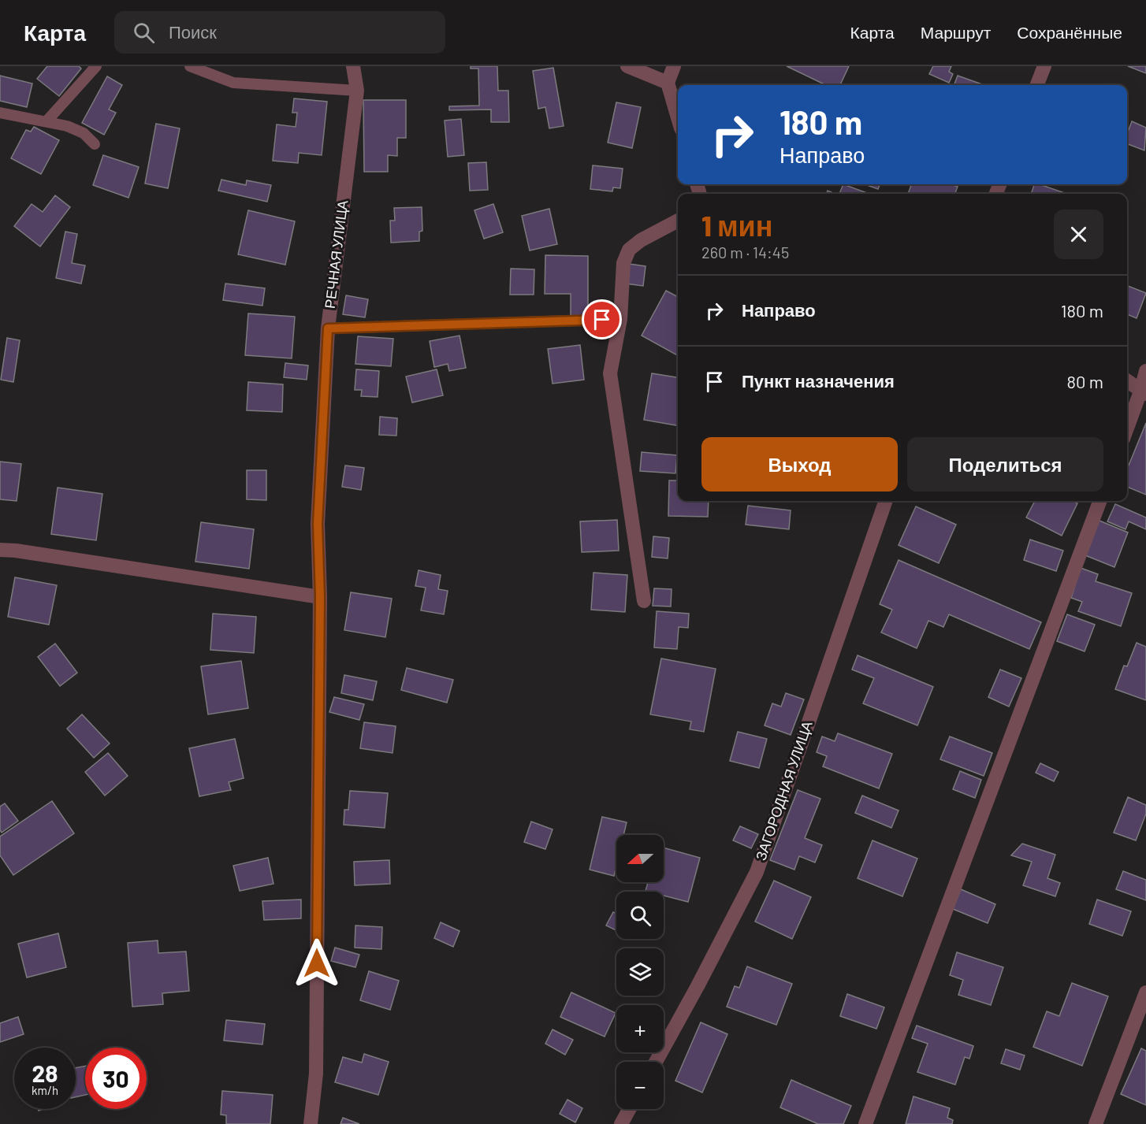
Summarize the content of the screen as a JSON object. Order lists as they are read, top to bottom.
{
  "streets": {
    "street": ["РЕЧНАЯ УЛИЦА", "ЗАГОРОДНАЯ УЛИЦА"]
  },
  "north": "left",
  "page": {
    "header": "Карта",
    "search": "Поиск",
    "nav": ["Карта", "Маршрут", "Сохранённые"],
    "turn": ["180 m", "Направо"],
    "heading": ["1 мин", "260 m · 14:45"],
    "list": [
      {
        "name": "Направо",
        "value": "180 m"
      },
      {
        "name": "Пункт назначения",
        "value": "80 m"
      }
    ],
    "buttons": ["Выход", "Поделиться"],
    "map_buttons": ["+", "−"],
    "speed": "28 km/h",
    "limit": "30"
  }
}
